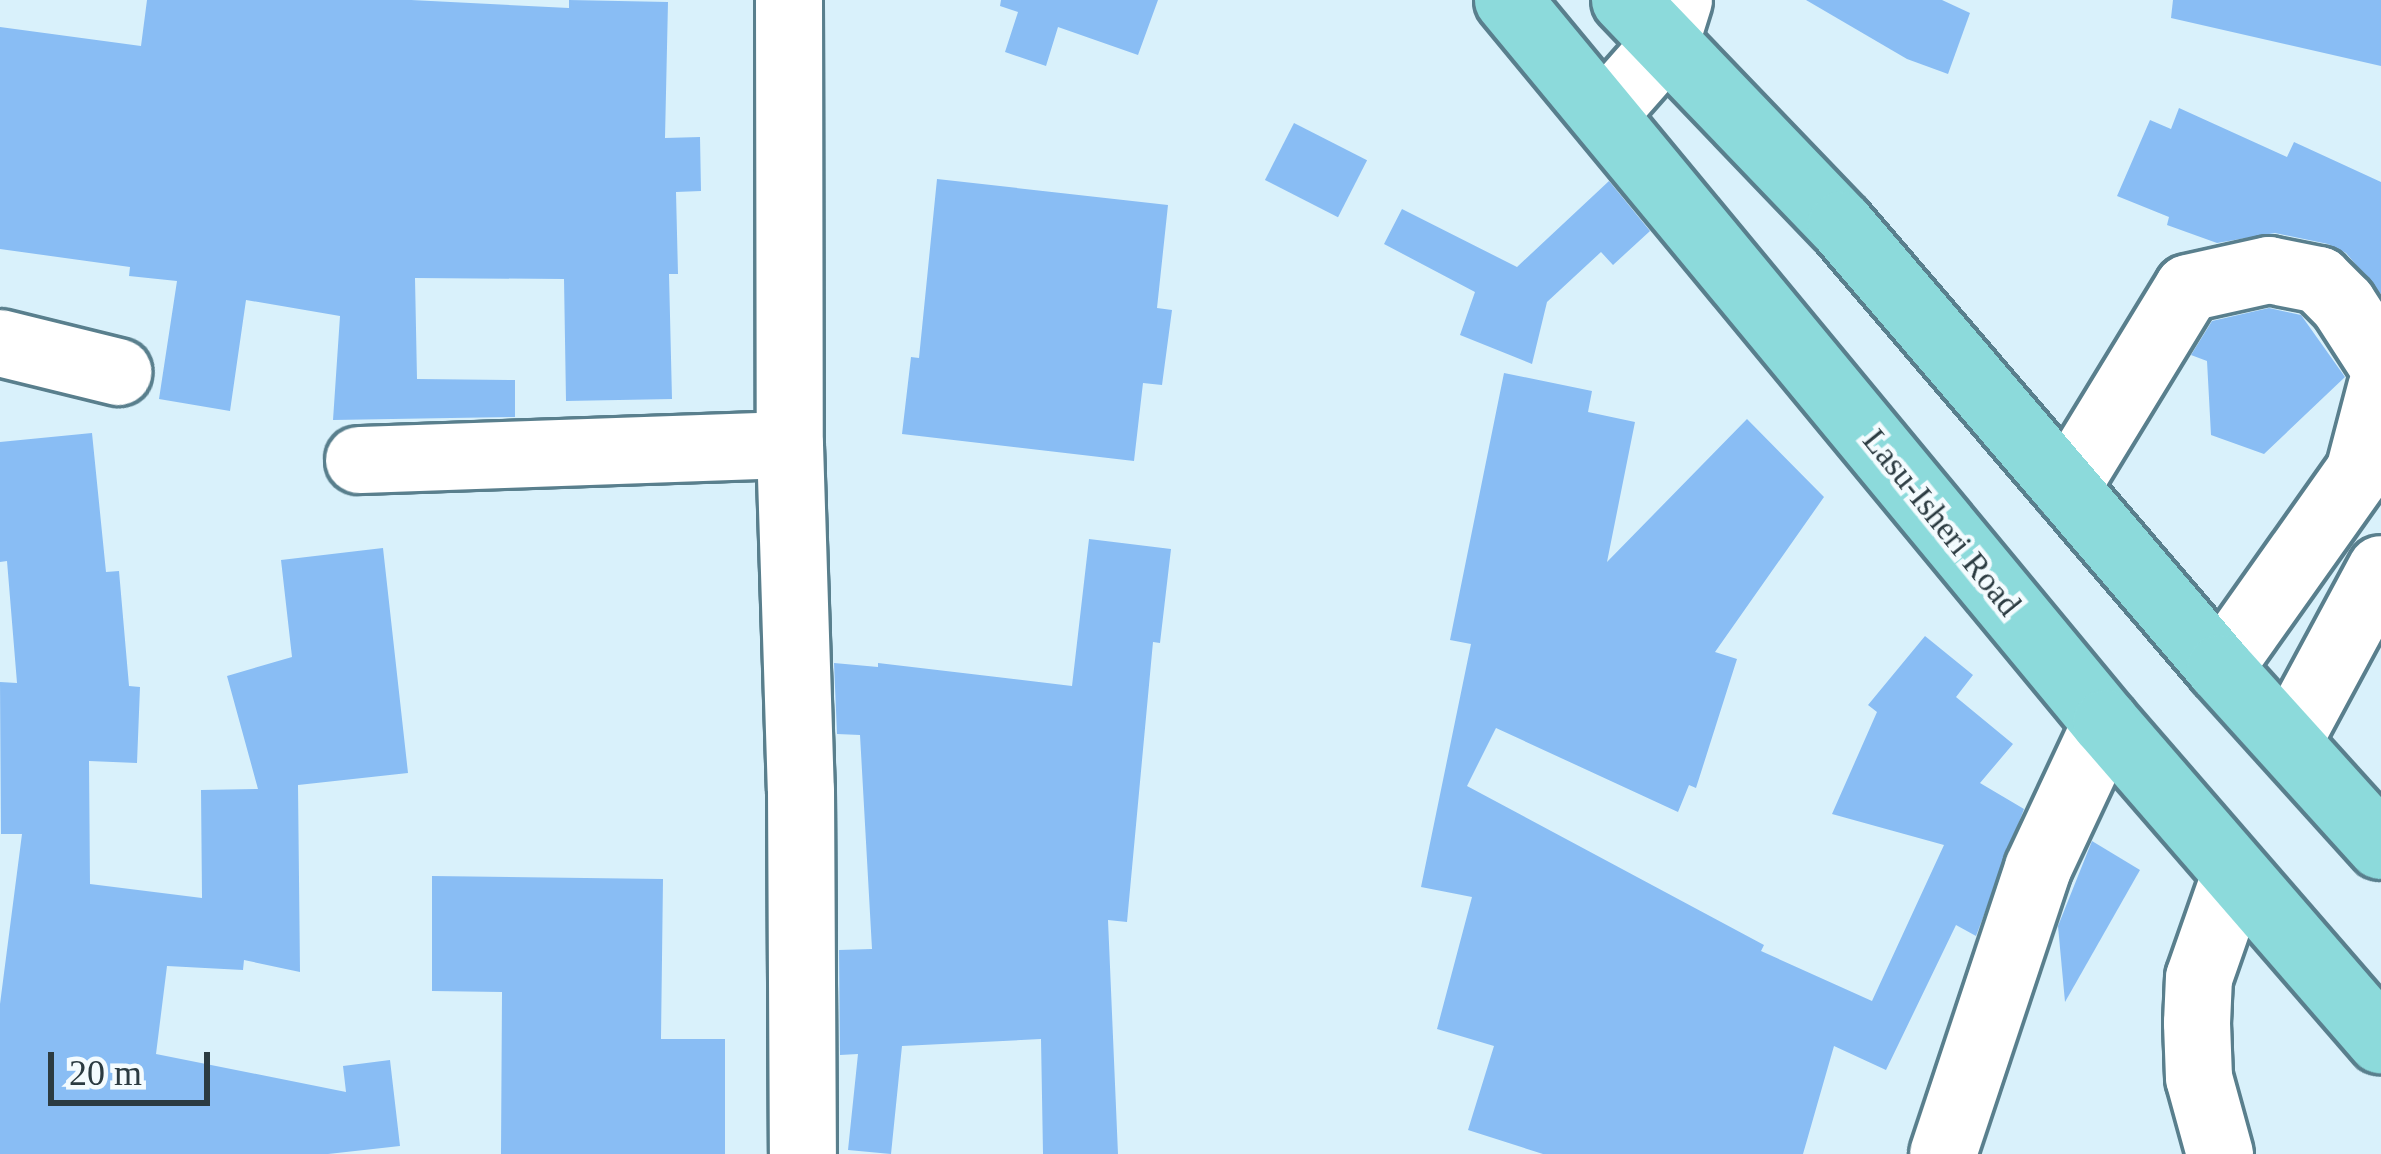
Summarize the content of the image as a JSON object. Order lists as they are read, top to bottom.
{
  "streets": {
    "main road": ["Lasu-Isheri Road"]
  },
  "scale_bar": "20 m"
}
